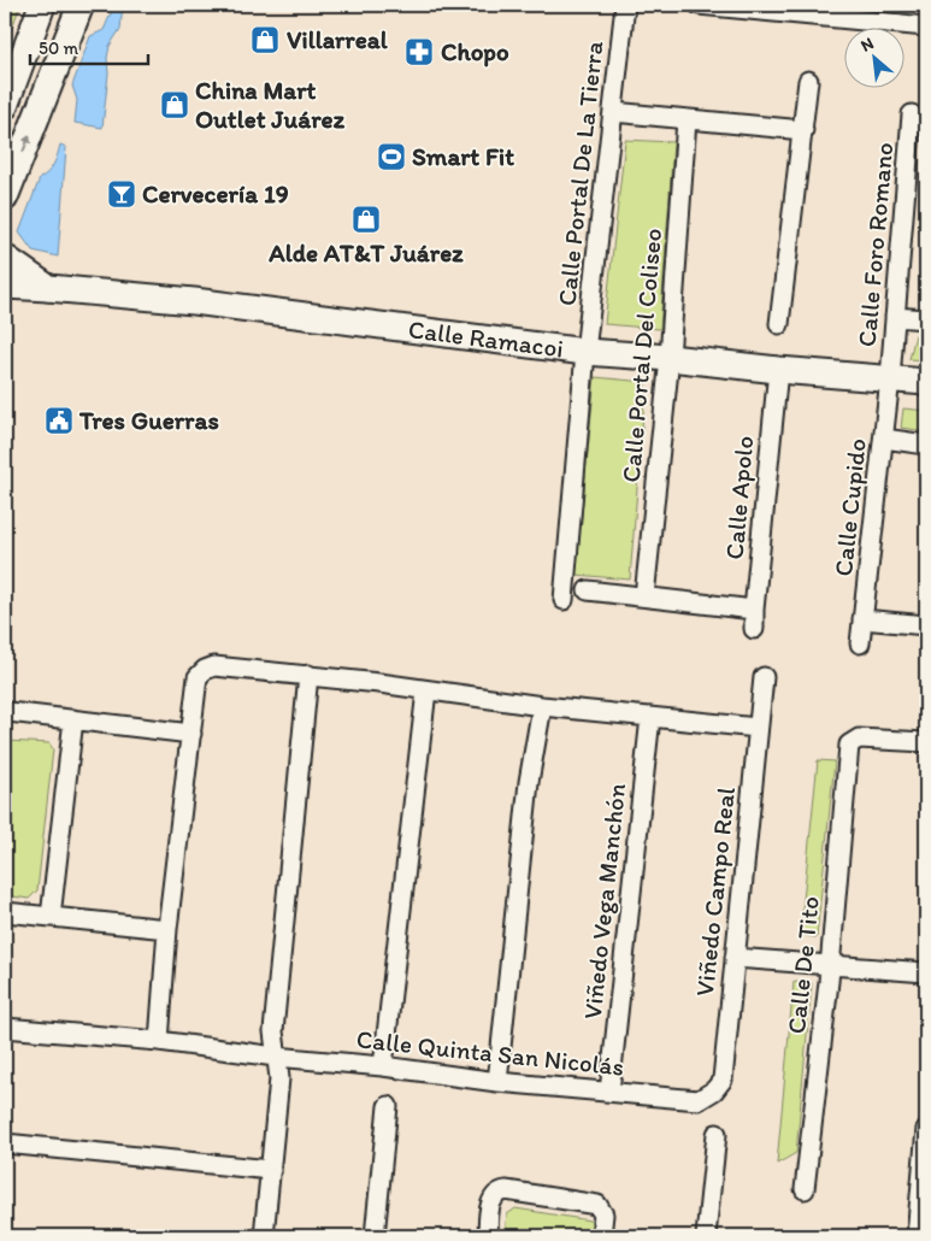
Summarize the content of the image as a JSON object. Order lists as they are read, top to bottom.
{
  "streets": {
    "street": [
      "Calle Portal De La Tierra",
      "Calle Foro Romano",
      "Calle Ramacoi",
      "Calle Portal Del Coliseo",
      "Calle Apolo",
      "Calle Cupido",
      "Viñedo Campo Real",
      "Viñedo Vega Manchón",
      "Calle De Tito",
      "Calle Quinta San Nicolás"
    ]
  },
  "crossings": [
    ["Calle Portal De La Tierra", "Calle Ramacoi"],
    ["Calle Foro Romano", "Calle Ramacoi"],
    ["Calle Foro Romano", "Calle Cupido"],
    ["Calle Ramacoi", "Calle Portal Del Coliseo"],
    ["Calle Ramacoi", "Calle Apolo"],
    ["Calle Ramacoi", "Calle Cupido"],
    ["Viñedo Campo Real", "Calle Quinta San Nicolás"],
    ["Viñedo Vega Manchón", "Calle Quinta San Nicolás"]
  ],
  "places": {
    "shop": ["Villarreal", "China Mart Outlet Juárez", "Alde AT&T Juárez"],
    "pharmacy": ["Chopo"],
    "sports": ["Smart Fit"],
    "bar": ["Cervecería 19"],
    "public building": ["Tres Guerras"]
  },
  "scale_bar": "50 m",
  "north": "top left"
}
